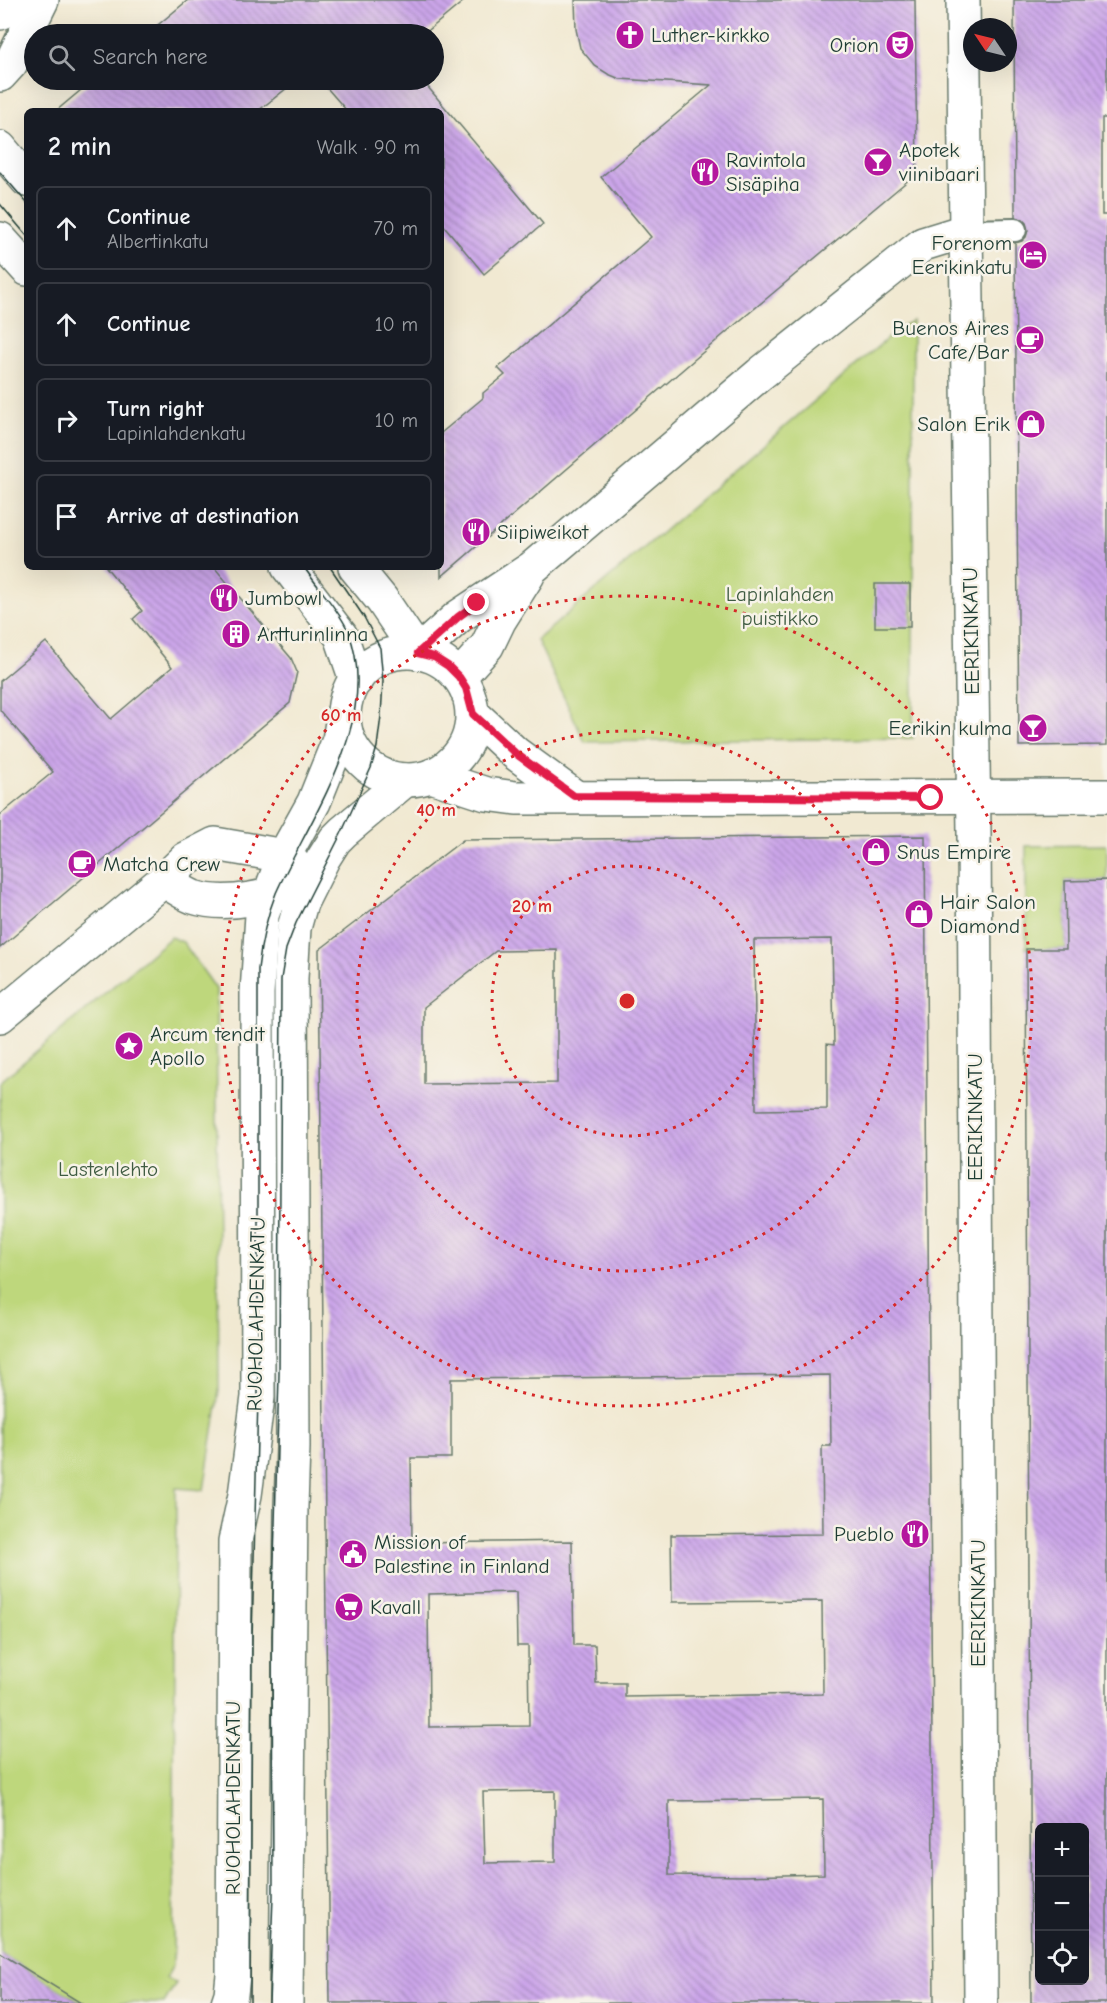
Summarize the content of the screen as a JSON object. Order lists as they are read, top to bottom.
{
  "streets": {
    "street": ["EERIKINKATU", "RUOHOLAHDENKATU"]
  },
  "parks": ["Lapinlahden puistikko", "Lastenlehto"],
  "places": {
    "church": ["Luther-kirkko"],
    "theatre": ["Orion"],
    "bar": ["Apotek viinibaari", "Eerikin kulma"],
    "restaurant": [
      "Ravintola Sisäpiha",
      "Siipiweikot",
      "Jumbowl",
      "Pueblo"
    ],
    "hotel": ["Forenom Eerikinkatu"],
    "cafe": ["Buenos Aires Cafe/Bar", "Matcha Crew"],
    "shop": ["Salon Erik", "Snus Empire", "Hair Salon Diamond"],
    "building": ["Artturinlinna"],
    "place": ["Arcum tendit Apollo"],
    "public building": ["Mission of Palestine in Finland"],
    "supermarket": ["Kavall"]
  },
  "north": "top left",
  "page": {
    "search": "Search here",
    "heading": ["2 min", "Walk · 90 m"],
    "list": [
      ["Continue", "Albertinkatu", "70 m"],
      ["Continue", "10 m"],
      ["Turn right", "Lapinlahdenkatu", "10 m"],
      "Arrive at destination"
    ],
    "map_buttons": ["+", "−"]
  },
  "rings": ["60 m", "40 m", "20 m"]
}
